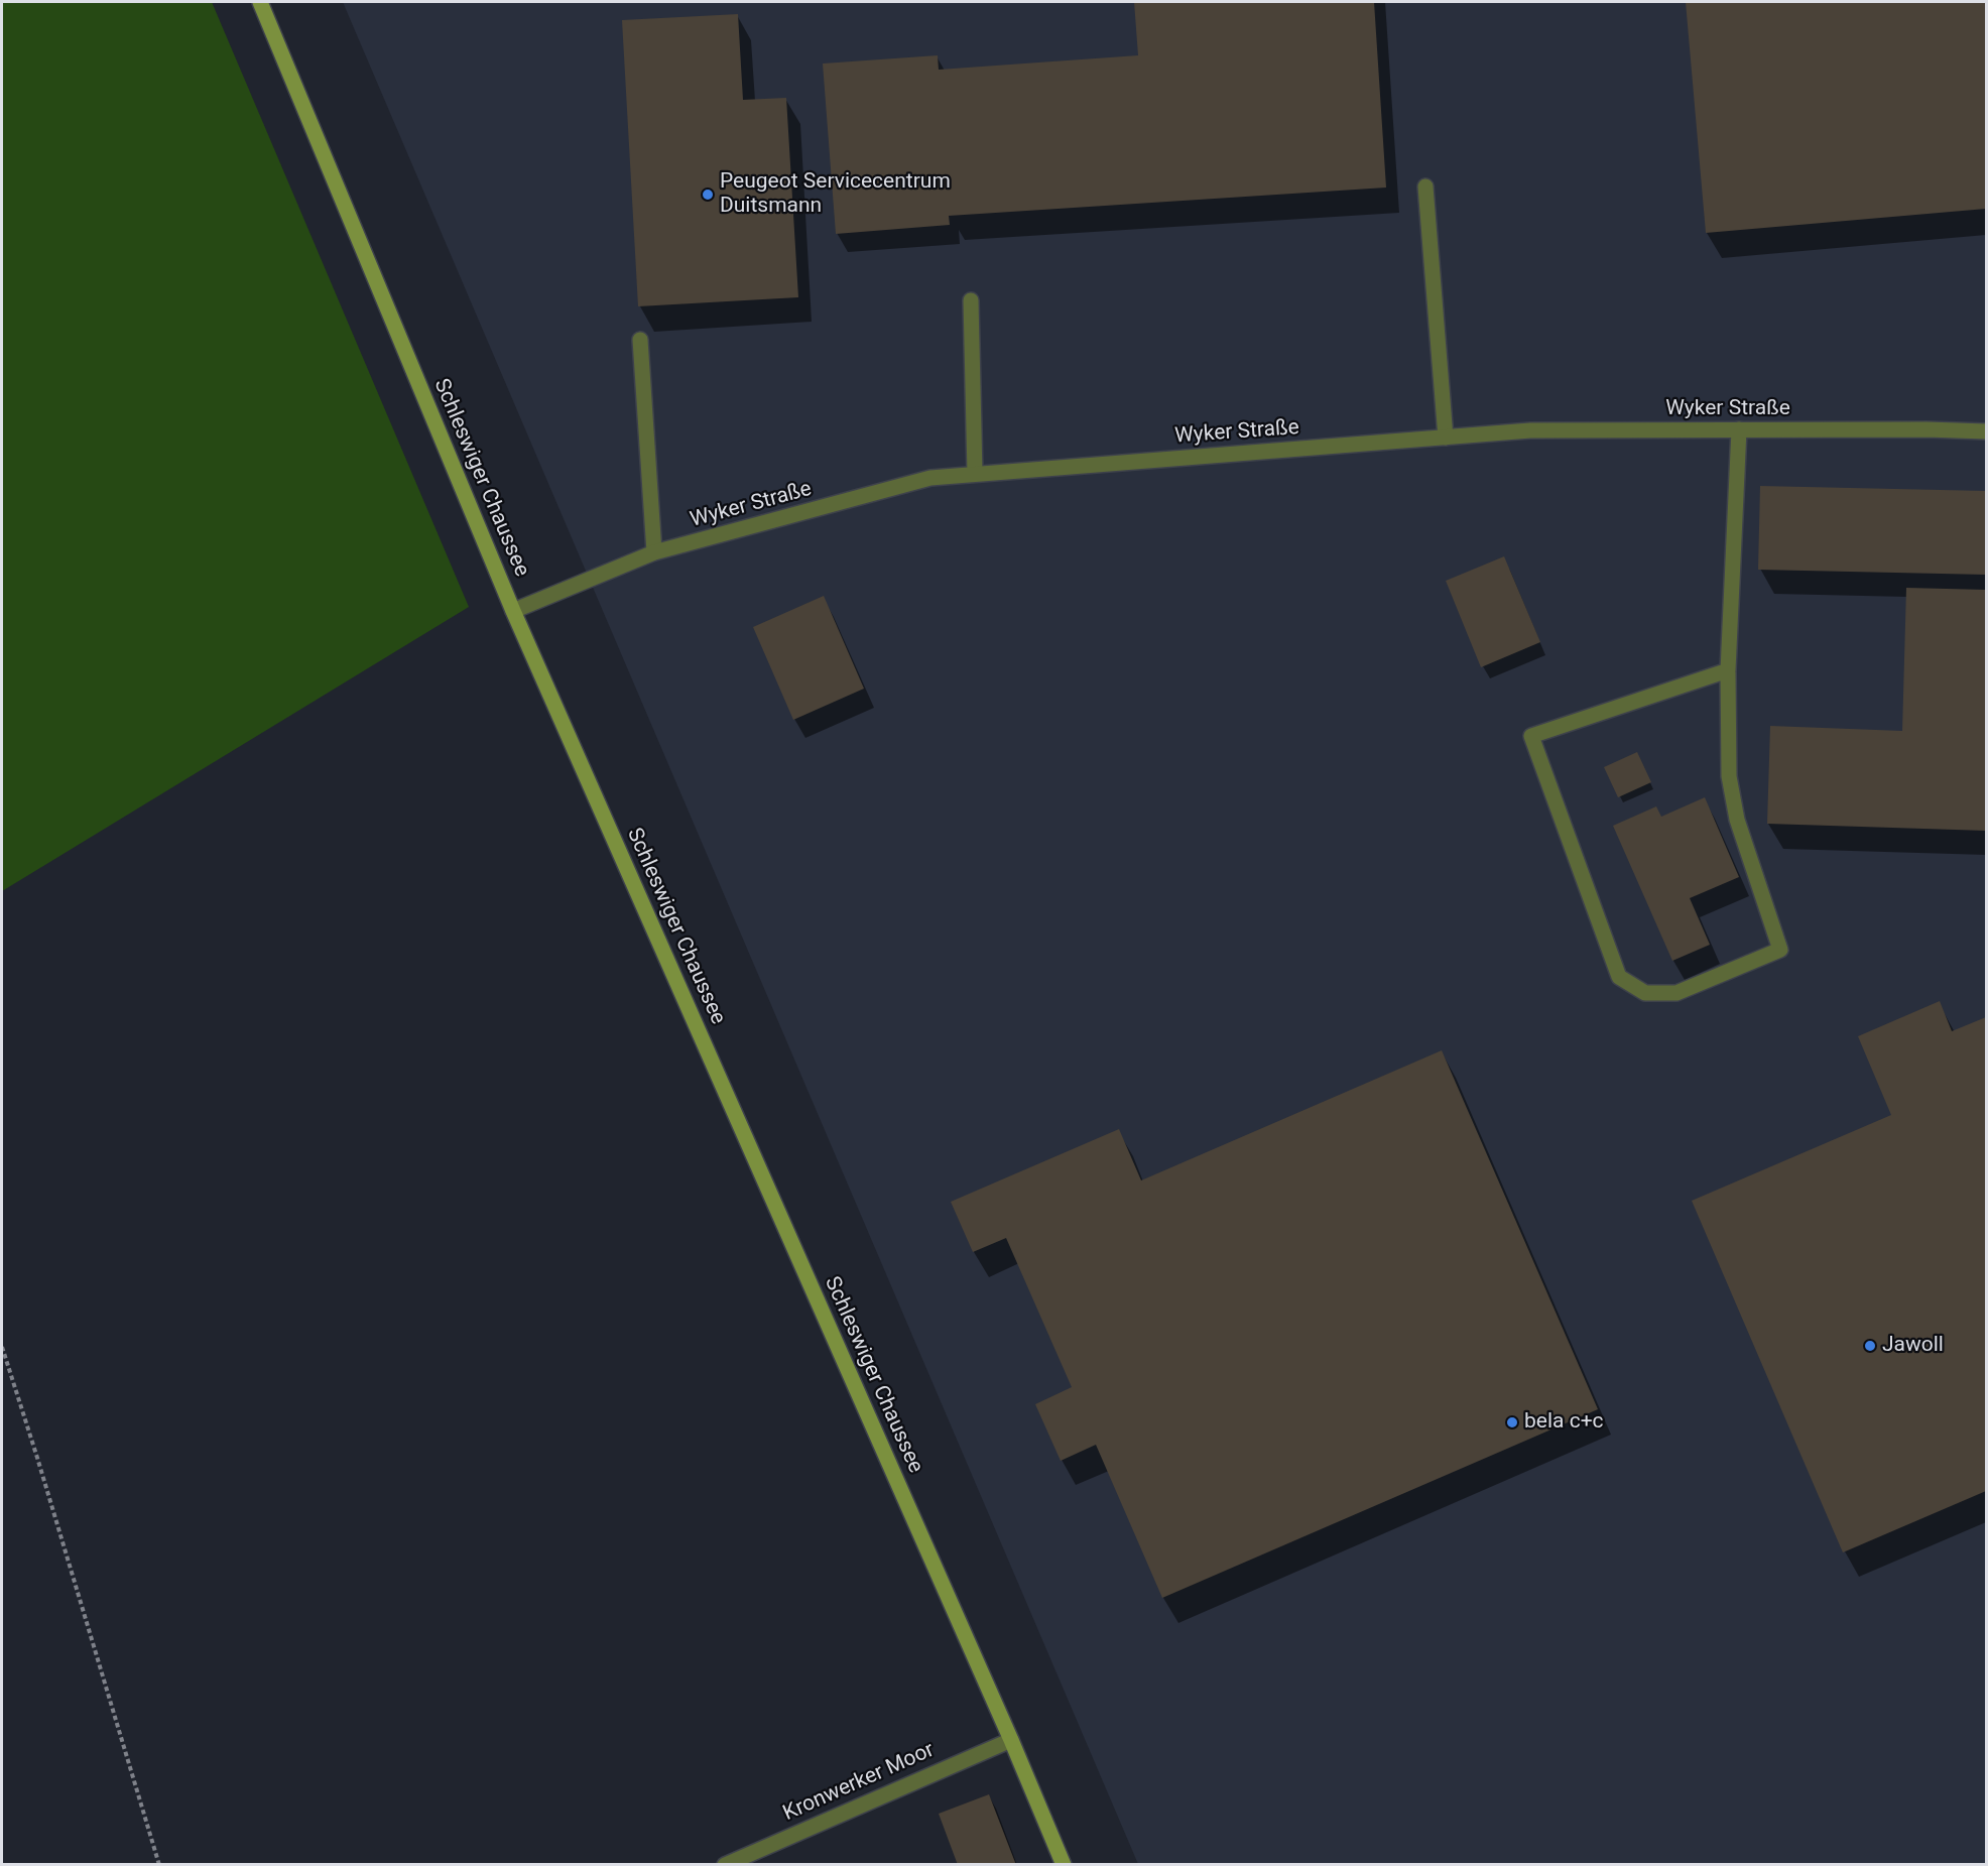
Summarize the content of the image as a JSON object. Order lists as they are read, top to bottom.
{
  "streets": {
    "main road": ["Schleswiger Chaussee"],
    "street": ["Wyker Straße", "Kronwerker Moor"]
  },
  "crossings": [
    ["Wyker Straße", "Schleswiger Chaussee"],
    ["Schleswiger Chaussee", "Kronwerker Moor"]
  ],
  "places": ["Peugeot Servicecentrum Duitsmann", "Jawoll", "bela c+c"]
}
